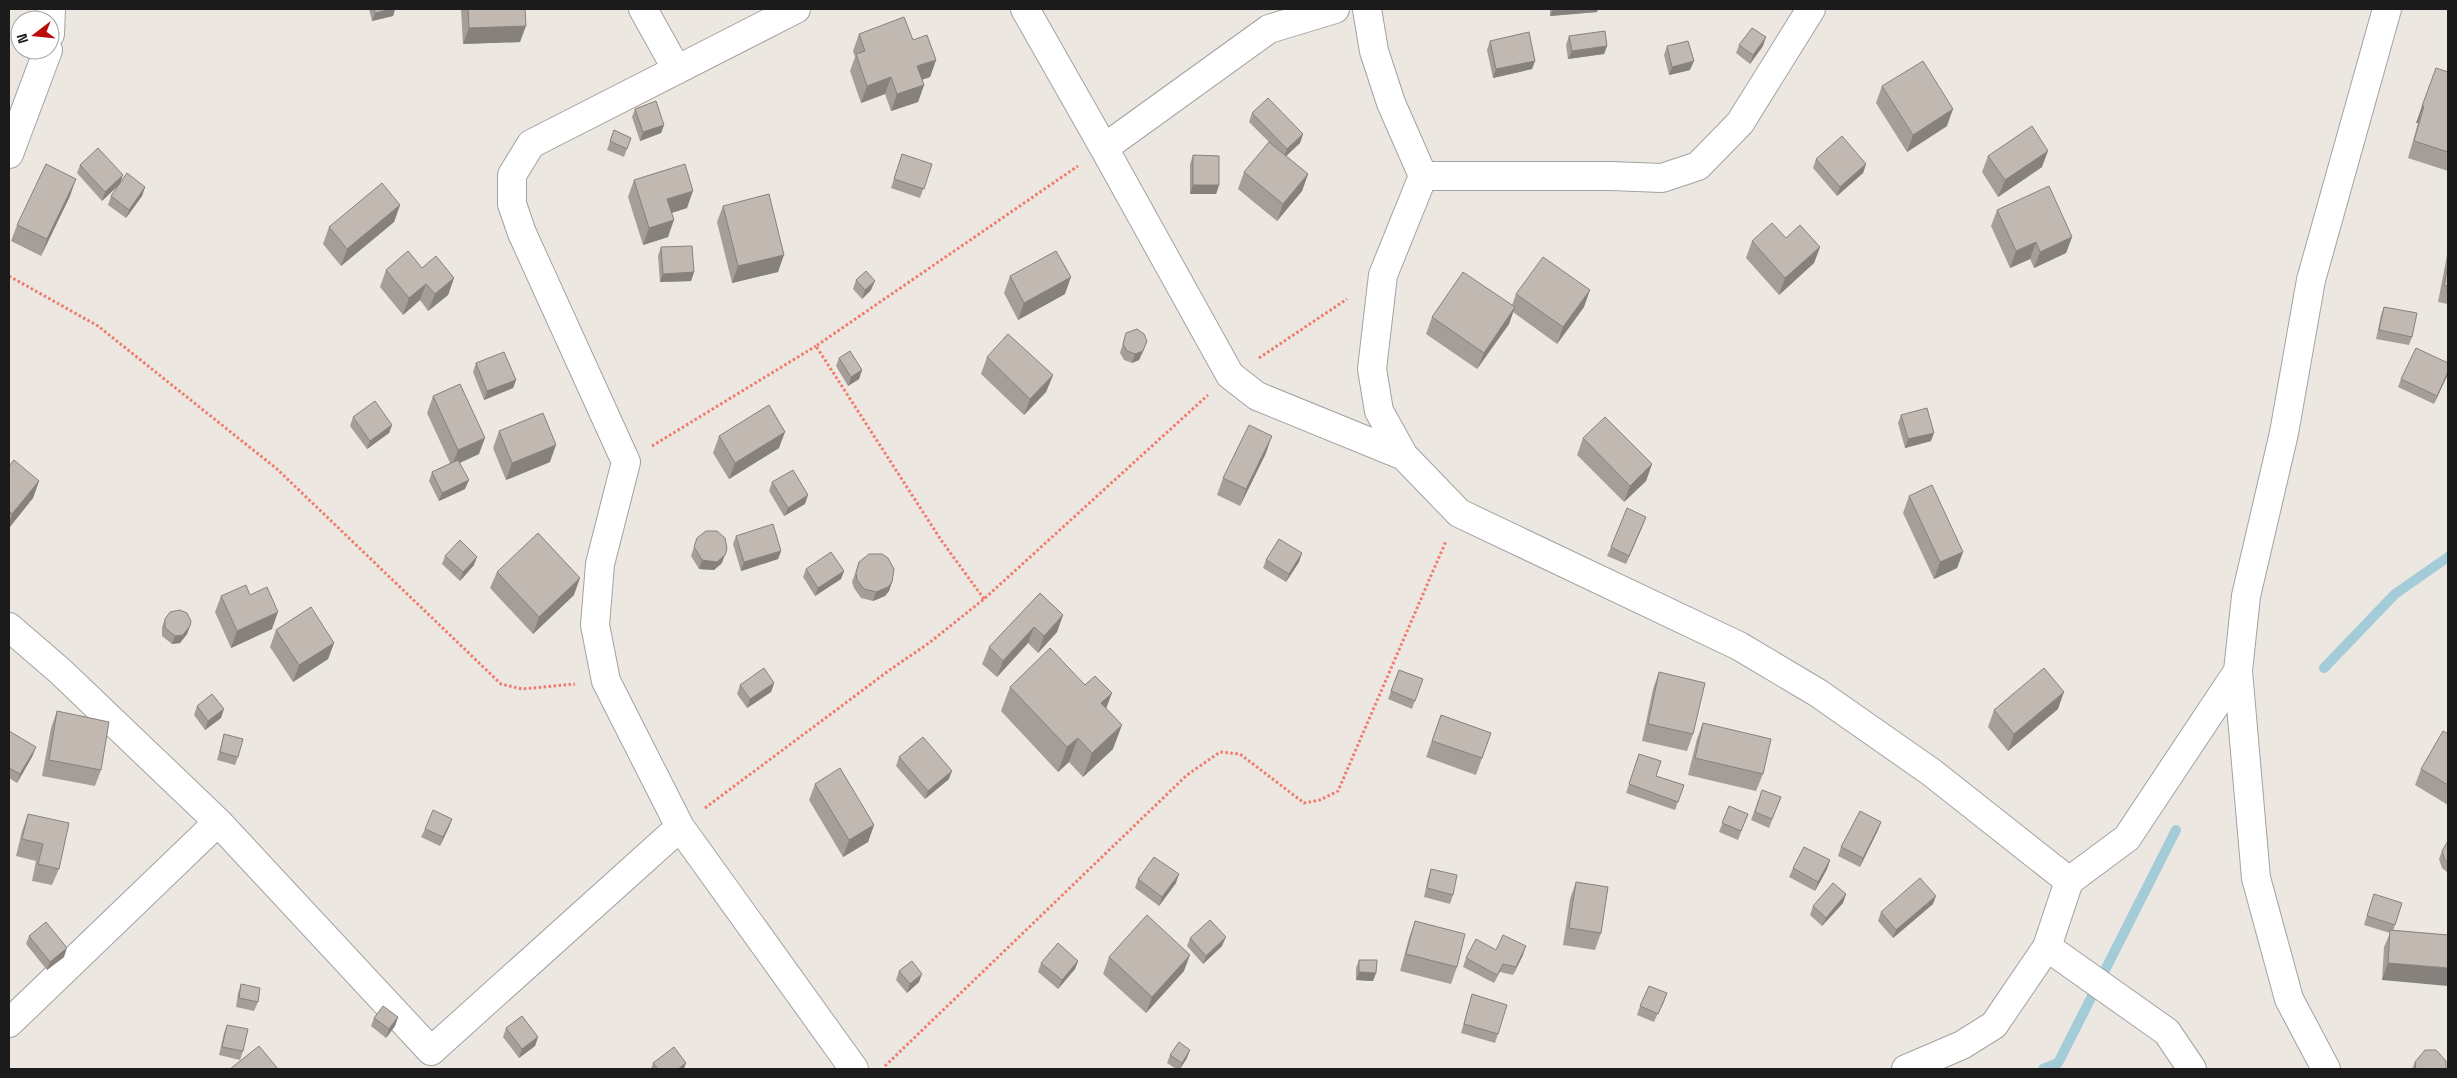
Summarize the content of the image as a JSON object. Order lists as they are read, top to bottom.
{
  "north": "left"
}
